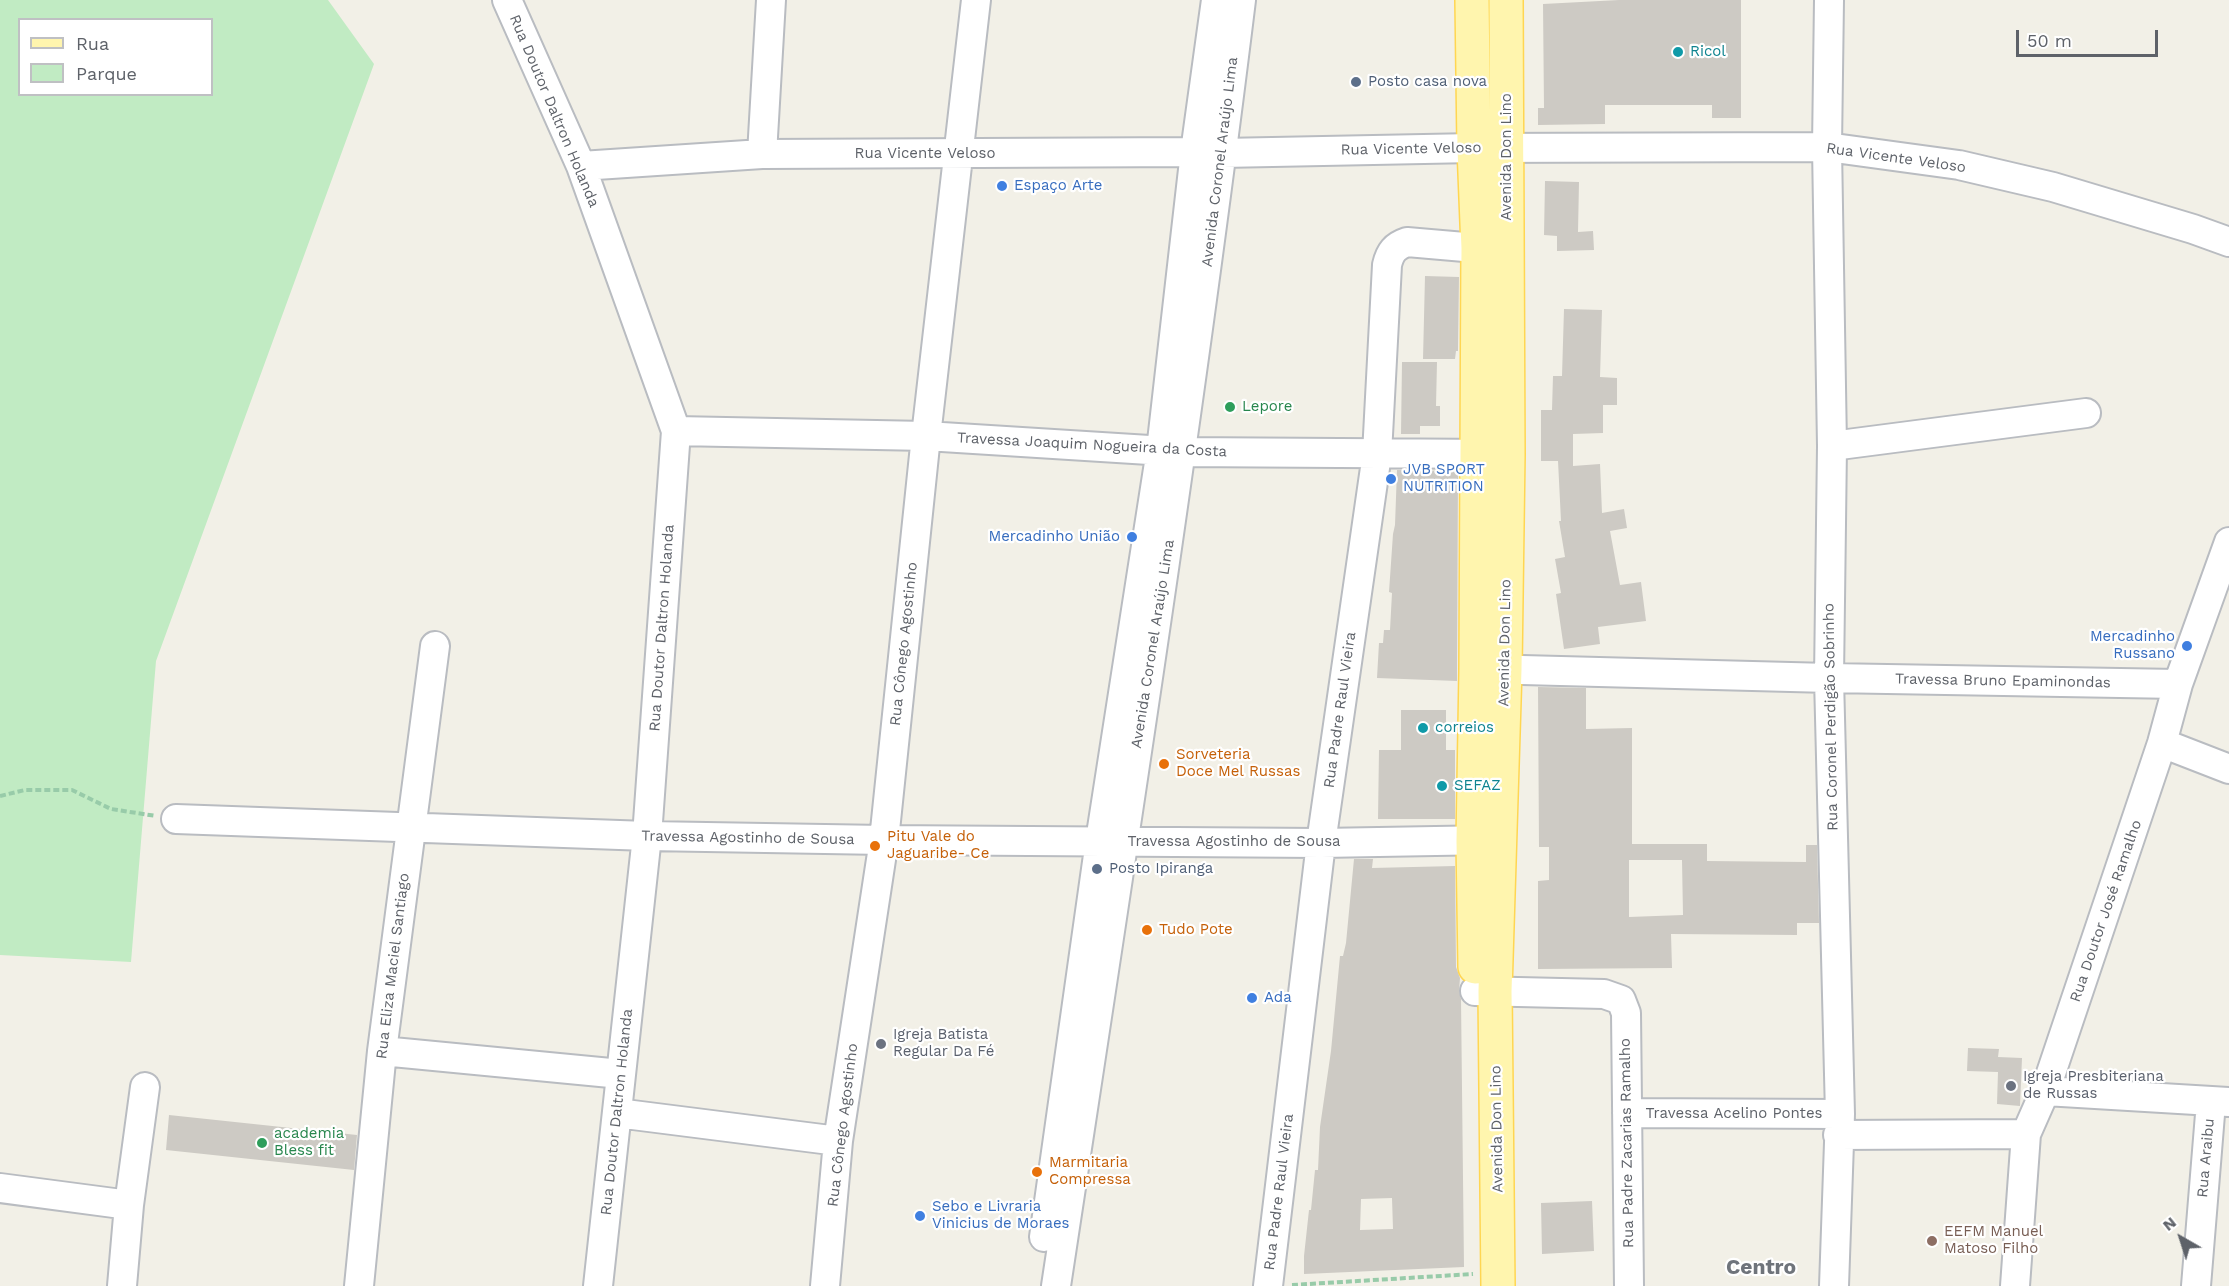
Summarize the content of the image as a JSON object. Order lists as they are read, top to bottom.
{
  "streets": {
    "main road": ["Avenida Don Lino"],
    "street": [
      "Rua Doutor Daltron Holanda",
      "Rua Vicente Veloso",
      "Avenida Coronel Araújo Lima",
      "Travessa Joaquim Nogueira da Costa",
      "Rua Cônego Agostinho",
      "Travessa Bruno Epaminondas",
      "Rua Padre Raul Vieira",
      "Rua Coronel Perdigão Sobrinho",
      "Travessa Agostinho de Sousa",
      "Rua Doutor José Ramalho",
      "Rua Eliza Maciel Santiago",
      "Travessa Acelino Pontes",
      "Rua Padre Zacarias Ramalho",
      "Rua Araibu"
    ]
  },
  "crossings": [
    ["Rua Doutor Daltron Holanda", "Rua Vicente Veloso"],
    ["Rua Doutor Daltron Holanda", "Travessa Joaquim Nogueira da Costa"],
    ["Rua Doutor Daltron Holanda", "Travessa Agostinho de Sousa"],
    ["Rua Vicente Veloso", "Avenida Don Lino"],
    ["Rua Vicente Veloso", "Avenida Coronel Araújo Lima"],
    ["Rua Vicente Veloso", "Rua Cônego Agostinho"],
    ["Rua Vicente Veloso", "Rua Coronel Perdigão Sobrinho"],
    ["Avenida Don Lino", "Travessa Joaquim Nogueira da Costa"],
    ["Avenida Don Lino", "Travessa Bruno Epaminondas"],
    ["Avenida Don Lino", "Rua Padre Raul Vieira"],
    ["Avenida Don Lino", "Travessa Agostinho de Sousa"],
    ["Avenida Don Lino", "Rua Padre Zacarias Ramalho"],
    ["Avenida Coronel Araújo Lima", "Travessa Joaquim Nogueira da Costa"],
    ["Avenida Coronel Araújo Lima", "Travessa Agostinho de Sousa"],
    ["Travessa Joaquim Nogueira da Costa", "Rua Cônego Agostinho"],
    ["Travessa Joaquim Nogueira da Costa", "Rua Padre Raul Vieira"],
    ["Rua Cônego Agostinho", "Travessa Agostinho de Sousa"],
    ["Travessa Bruno Epaminondas", "Rua Coronel Perdigão Sobrinho"],
    ["Travessa Bruno Epaminondas", "Rua Doutor José Ramalho"],
    ["Rua Padre Raul Vieira", "Travessa Agostinho de Sousa"],
    ["Rua Coronel Perdigão Sobrinho", "Travessa Acelino Pontes"],
    ["Travessa Agostinho de Sousa", "Rua Eliza Maciel Santiago"],
    ["Rua Doutor José Ramalho", "Travessa Acelino Pontes"],
    ["Travessa Acelino Pontes", "Rua Padre Zacarias Ramalho"]
  ],
  "districts": ["Centro"],
  "places": [
    "Ricol",
    "Posto casa nova",
    "Espaço Arte",
    "Lepore",
    "JVB SPORT NUTRITION",
    "Mercadinho União",
    "Mercadinho Russano",
    "correios",
    "Sorveteria Doce Mel Russas",
    "SEFAZ",
    "Pitu Vale do Jaguaribe- Ce",
    "Posto Ipiranga",
    "Tudo Pote",
    "Ada",
    "Igreja Batista Regular Da Fé",
    "Igreja Presbiteriana de Russas",
    "academia Bless fit",
    "Marmitaria Compressa",
    "Sebo e Livraria Vinicius de Moraes",
    "EEFM Manuel Matoso Filho"
  ],
  "legend": ["Rua", "Parque"],
  "scale_bar": "50 m",
  "north": "top left"
}
